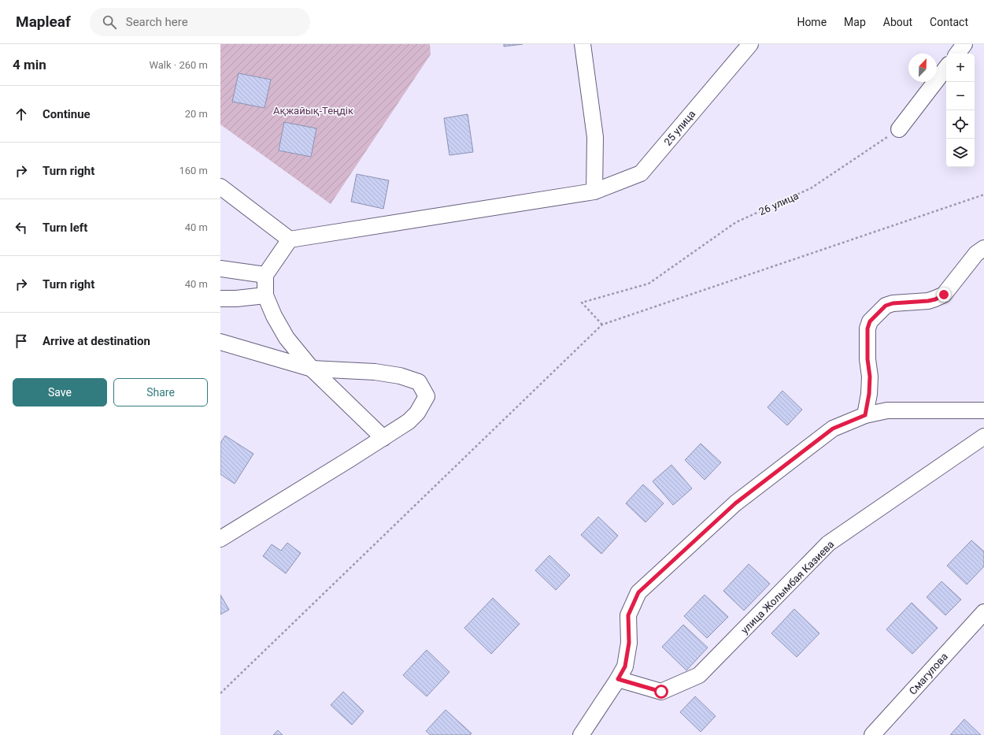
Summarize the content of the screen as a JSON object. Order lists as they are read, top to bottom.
{
  "streets": {
    "street": ["25 улица", "улица Жолымбая Казиева", "Смагулова"],
    "path": ["26 улица"]
  },
  "parks": ["Ақжайық-Теңдік"],
  "north": "top right",
  "page": {
    "header": "Mapleaf",
    "search": "Search here",
    "nav": [
      "Home",
      "Map",
      "About",
      "Contact"
    ],
    "heading": ["4 min", "Walk · 260 m"],
    "map_buttons": ["+", "−"],
    "list": [
      ["Continue", "20 m"],
      ["Turn right", "160 m"],
      ["Turn left", "40 m"],
      ["Turn right", "40 m"],
      "Arrive at destination"
    ],
    "buttons": ["Save", "Share"]
  }
}
